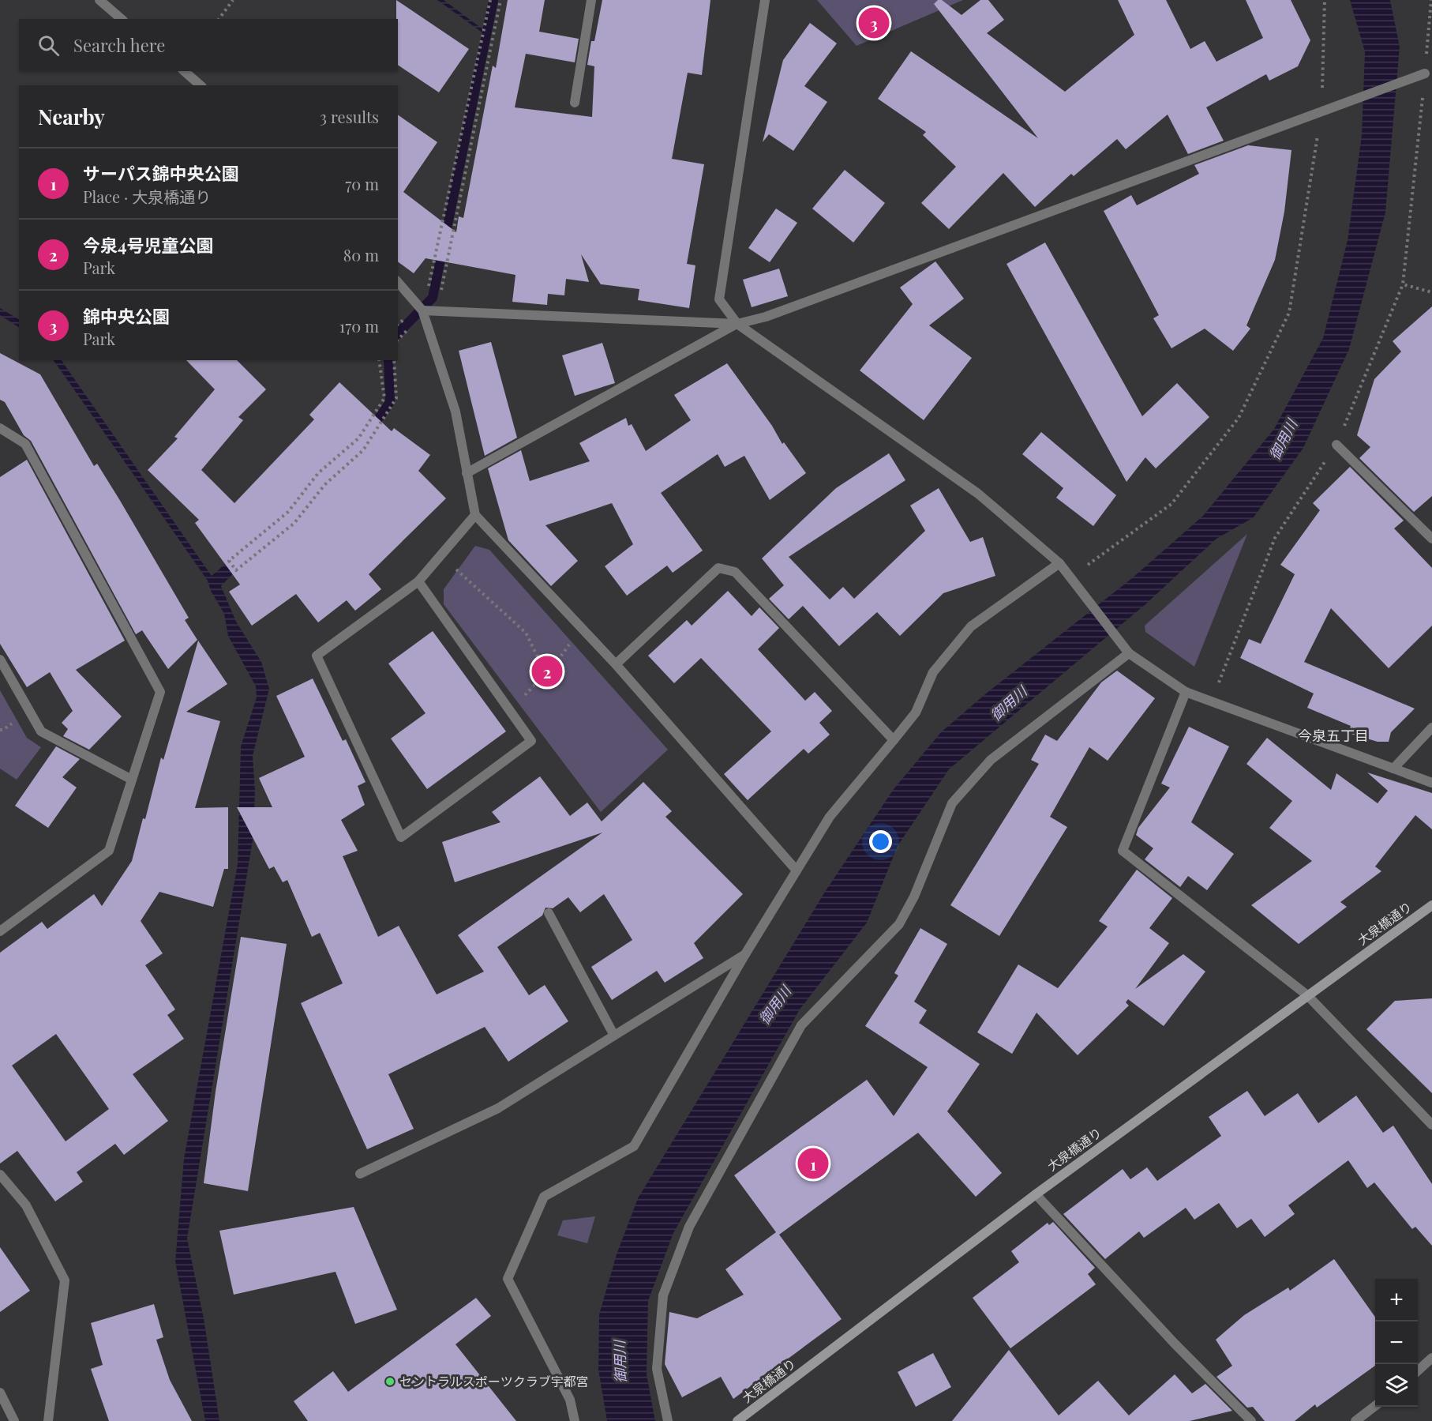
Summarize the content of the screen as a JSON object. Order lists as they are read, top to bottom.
{
  "streets": {
    "street": ["大泉橋通り"]
  },
  "districts": ["今泉五丁目"],
  "water": ["御用川"],
  "places": ["セントラルスポーツクラブ宇都宮"],
  "page": {
    "pins": ["3", "2", "1"],
    "search": "Search here",
    "heading": ["Nearby", "3 results"],
    "list": [
      {
        "mark": "1",
        "name": "サーパス錦中央公園",
        "note": "Place · 大泉橋通り",
        "value": "70 m"
      },
      {
        "mark": "2",
        "name": "今泉4号児童公園",
        "note": "Park",
        "value": "80 m"
      },
      {
        "mark": "3",
        "name": "錦中央公園",
        "note": "Park",
        "value": "170 m"
      }
    ],
    "map_buttons": ["+", "−"]
  }
}
